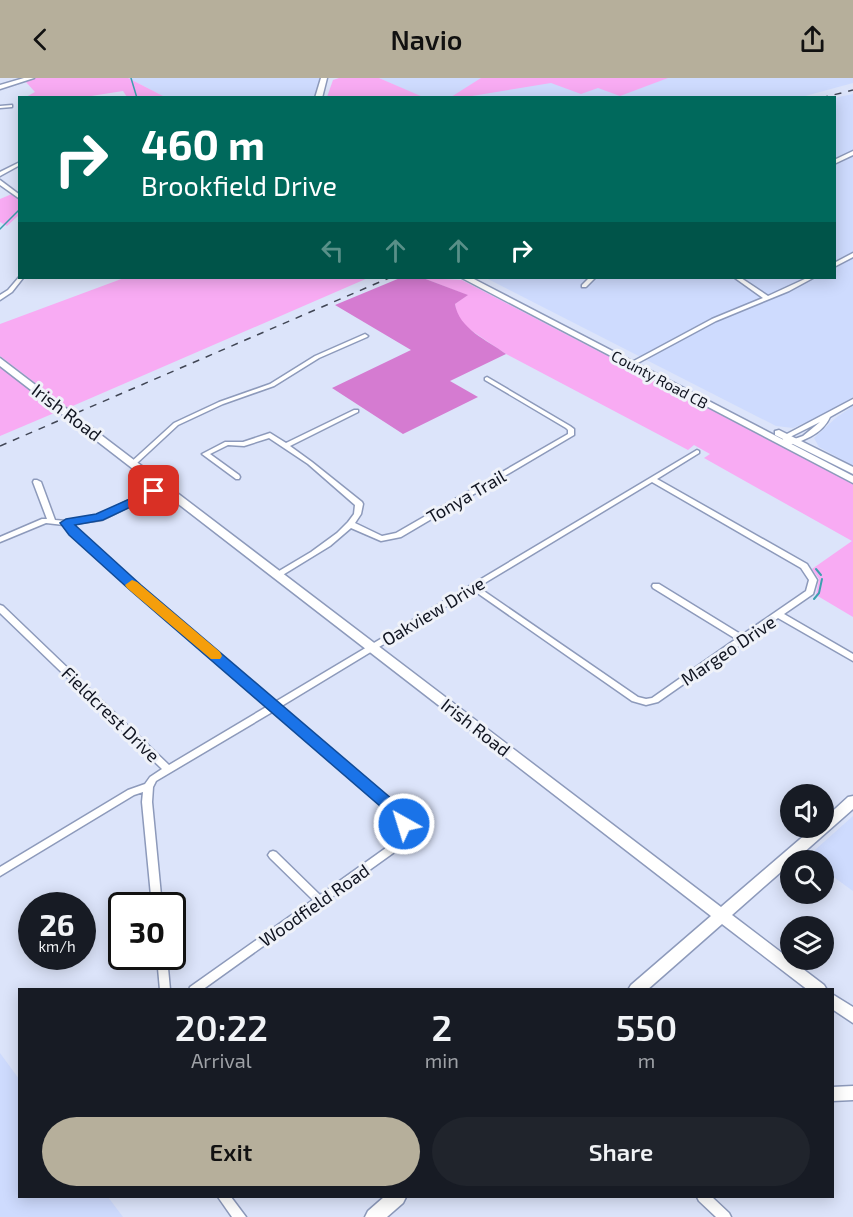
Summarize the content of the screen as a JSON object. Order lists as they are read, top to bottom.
{
  "streets": {
    "street": [
      "County Road CB",
      "Irish Road",
      "Tonya Trail",
      "Oakview Drive",
      "Margeo Drive",
      "Fieldcrest Drive",
      "Woodfield Road"
    ]
  },
  "crossings": [
    ["Irish Road", "Oakview Drive"],
    ["Oakview Drive", "Margeo Drive"],
    ["Oakview Drive", "Fieldcrest Drive"],
    ["Oakview Drive", "Woodfield Road"]
  ],
  "page": {
    "header": "Navio",
    "turn": ["460 m", "Brookfield Drive"],
    "speed": "26 km/h",
    "limit": "30",
    "eta": [
      "20:22",
      "Arrival",
      "2",
      "min",
      "550",
      "m"
    ],
    "buttons": ["Exit", "Share"]
  }
}
